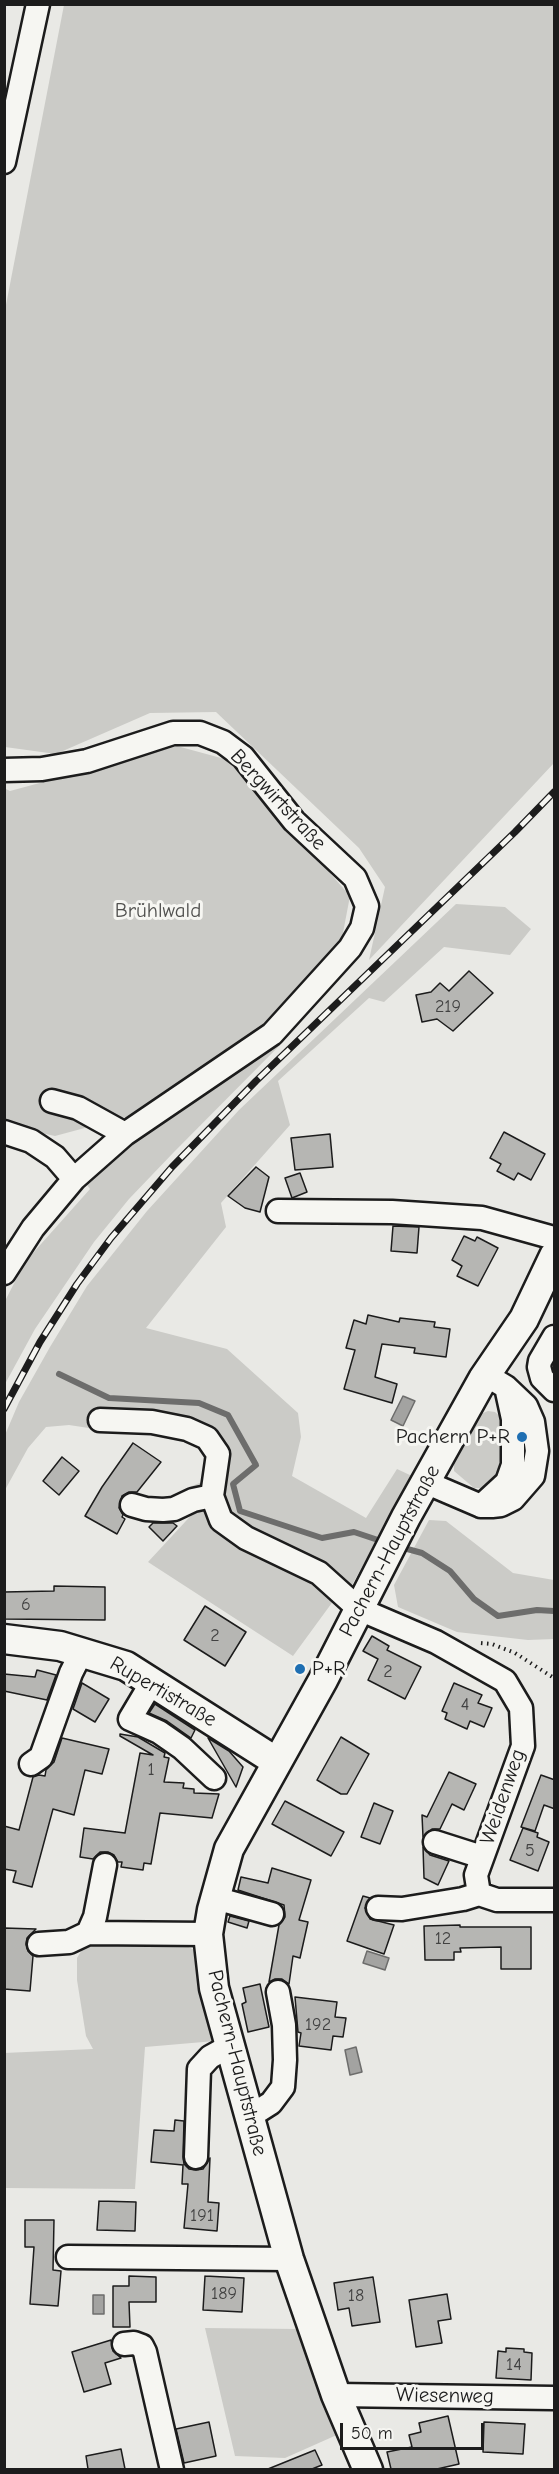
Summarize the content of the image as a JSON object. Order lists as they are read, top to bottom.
{
  "streets": {
    "main road": ["Pachern-Hauptstraße", "Rupertistraße"],
    "street": ["Bergwirtstraße", "Weidenweg", "Wiesenweg"]
  },
  "crossings": [
    ["Pachern-Hauptstraße", "Rupertistraße"],
    ["Pachern-Hauptstraße", "Weidenweg"],
    ["Pachern-Hauptstraße", "Wiesenweg"]
  ],
  "parks": ["Brühlwald"],
  "places": ["Pachern P+R", "P+R"],
  "house_numbers": [
    "219",
    "6",
    "2",
    "2",
    "4",
    "1",
    "5",
    "12",
    "192",
    "191",
    "189",
    "18",
    "14"
  ],
  "scale_bar": "50 m"
}
